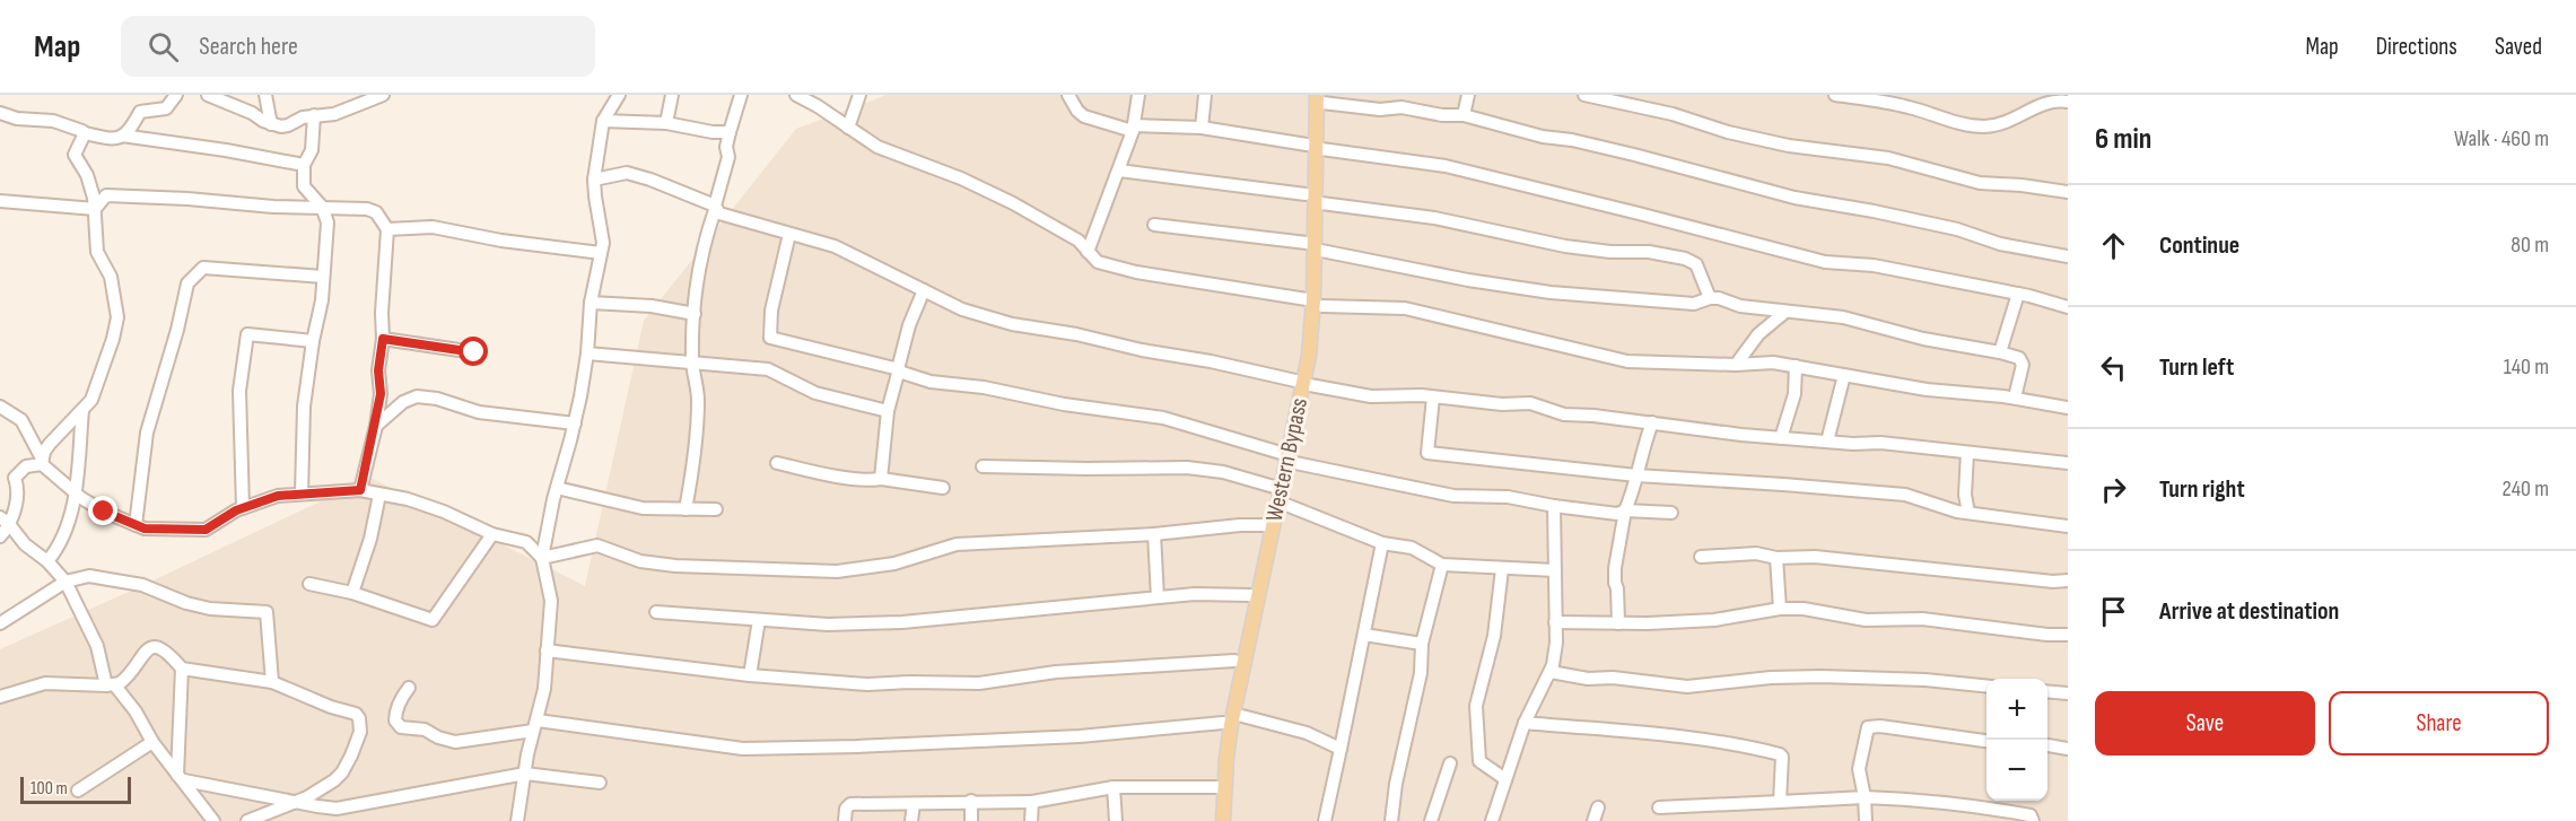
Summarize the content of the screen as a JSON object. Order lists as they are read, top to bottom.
{
  "streets": {
    "main road": ["Western Bypass"]
  },
  "scale_bar": "100 m",
  "page": {
    "header": "Map",
    "search": "Search here",
    "nav": ["Map", "Directions", "Saved"],
    "heading": ["6 min", "Walk · 460 m"],
    "list": [
      ["Continue", "80 m"],
      ["Turn left", "140 m"],
      ["Turn right", "240 m"],
      "Arrive at destination"
    ],
    "buttons": ["Save", "Share"],
    "map_buttons": ["+", "−"],
    "scale": "100 m"
  }
}
